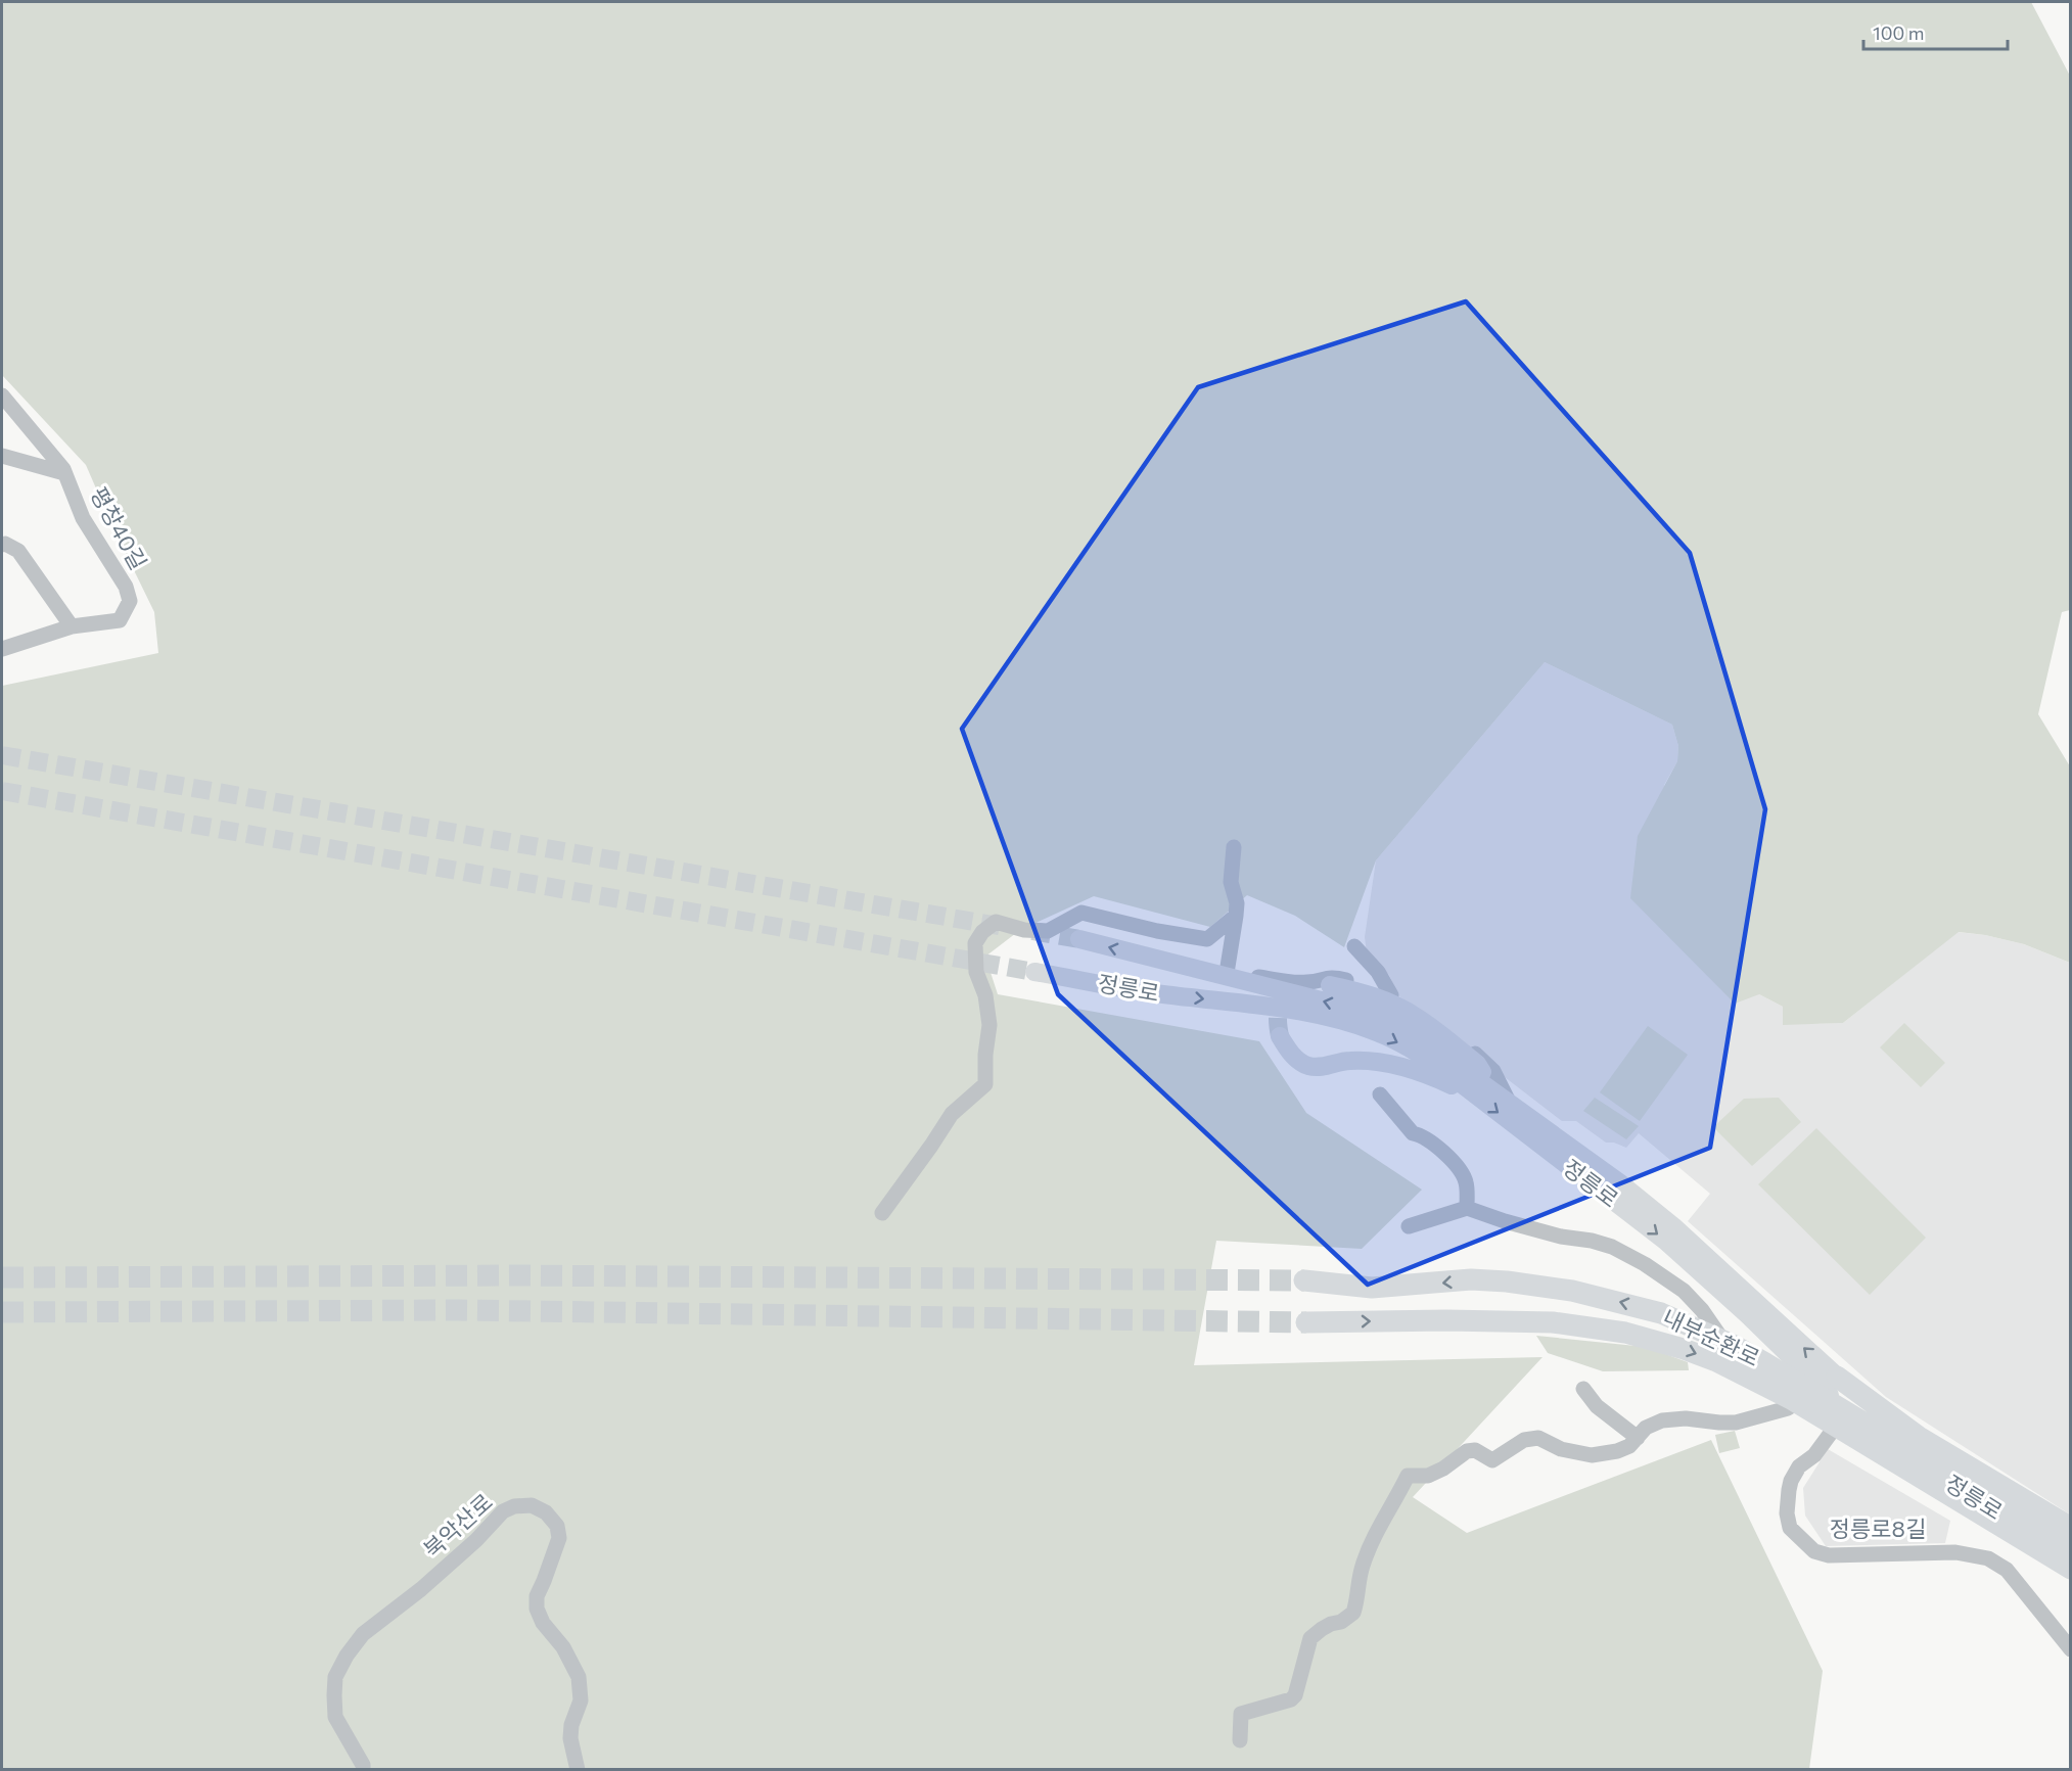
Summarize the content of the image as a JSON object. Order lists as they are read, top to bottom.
{
  "streets": {
    "highway": ["내부순환로"],
    "main road": ["정릉로"],
    "street": ["평창40길", "북악산로", "정릉로8길"]
  },
  "crossings": [
    ["정릉로", "정릉로8길"]
  ],
  "scale_bar": "100 m"
}
